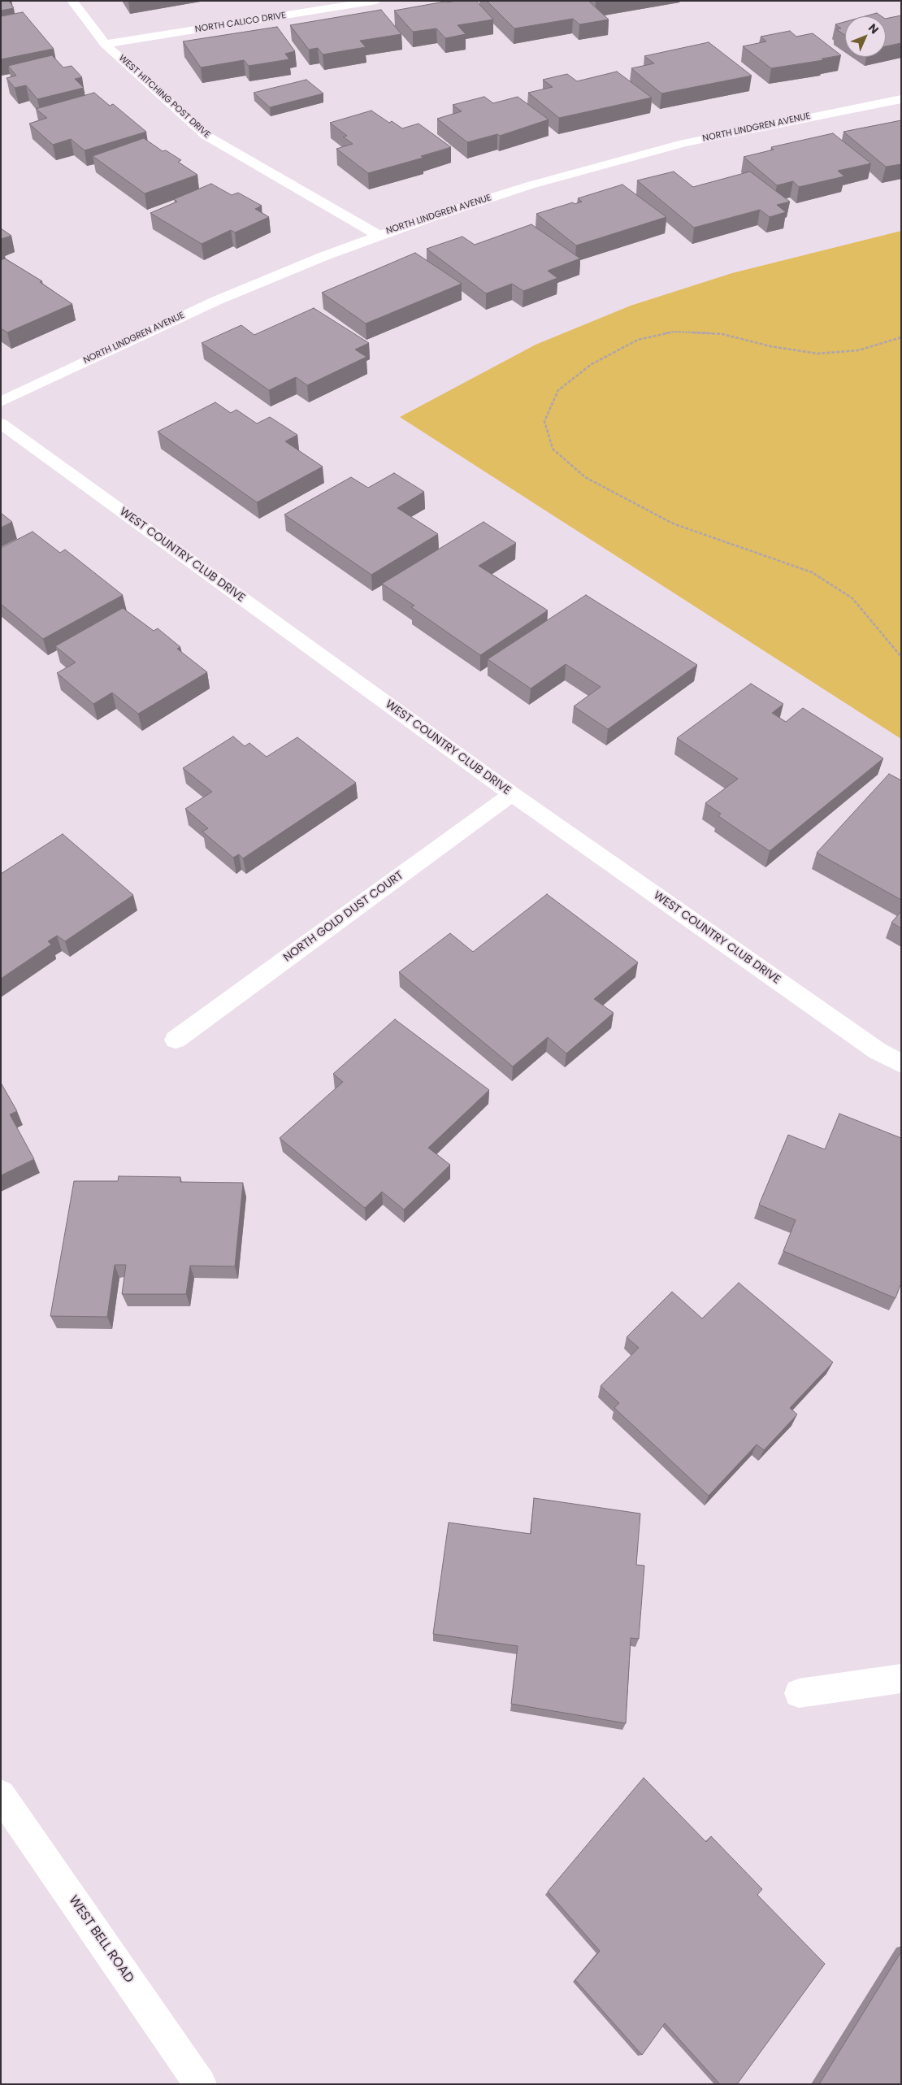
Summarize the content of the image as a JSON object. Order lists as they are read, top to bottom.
{
  "streets": {
    "street": [
      "NORTH CALICO DRIVE",
      "WEST HITCHING POST DRIVE",
      "NORTH LINDGREN AVENUE",
      "WEST COUNTRY CLUB DRIVE",
      "NORTH GOLD DUST COURT",
      "WEST BELL ROAD"
    ]
  },
  "crossings": [
    ["NORTH CALICO DRIVE", "WEST HITCHING POST DRIVE"],
    ["WEST HITCHING POST DRIVE", "NORTH LINDGREN AVENUE"],
    ["WEST COUNTRY CLUB DRIVE", "NORTH GOLD DUST COURT"]
  ],
  "north": "top right"
}
